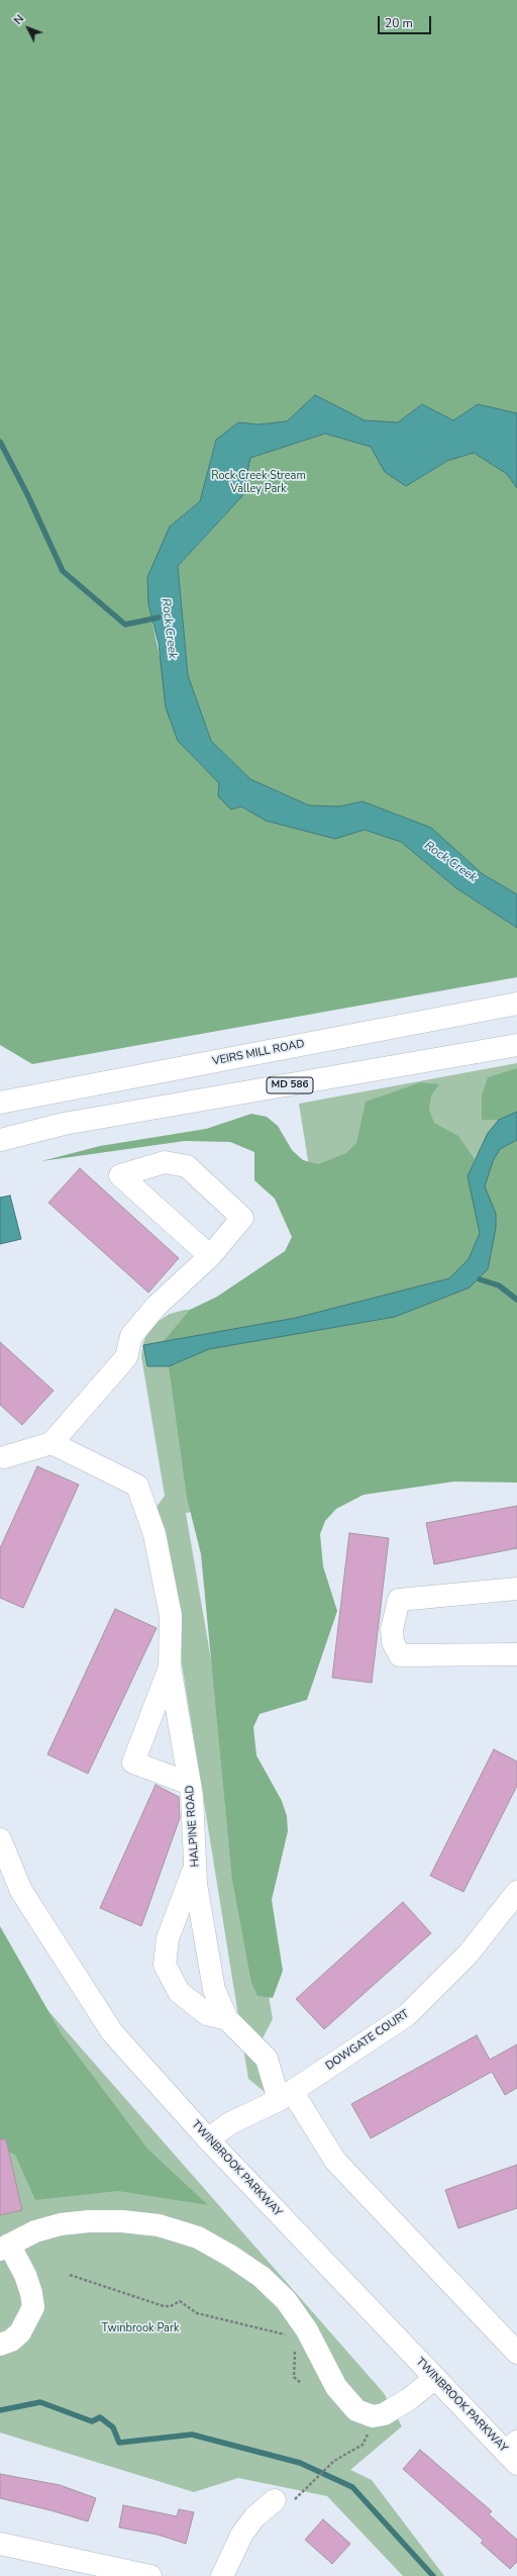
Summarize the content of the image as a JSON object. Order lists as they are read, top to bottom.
{
  "streets": {
    "main road": [
      "VEIRS MILL ROAD",
      "MD 586",
      "HALPINE ROAD",
      "DOWGATE COURT",
      "TWINBROOK PARKWAY"
    ]
  },
  "crossings": [
    ["HALPINE ROAD", "DOWGATE COURT"],
    ["DOWGATE COURT", "TWINBROOK PARKWAY"]
  ],
  "water": ["Rock Creek"],
  "parks": ["Rock Creek Stream Valley Park", "Twinbrook Park"],
  "scale_bar": "20 m",
  "north": "top left"
}
